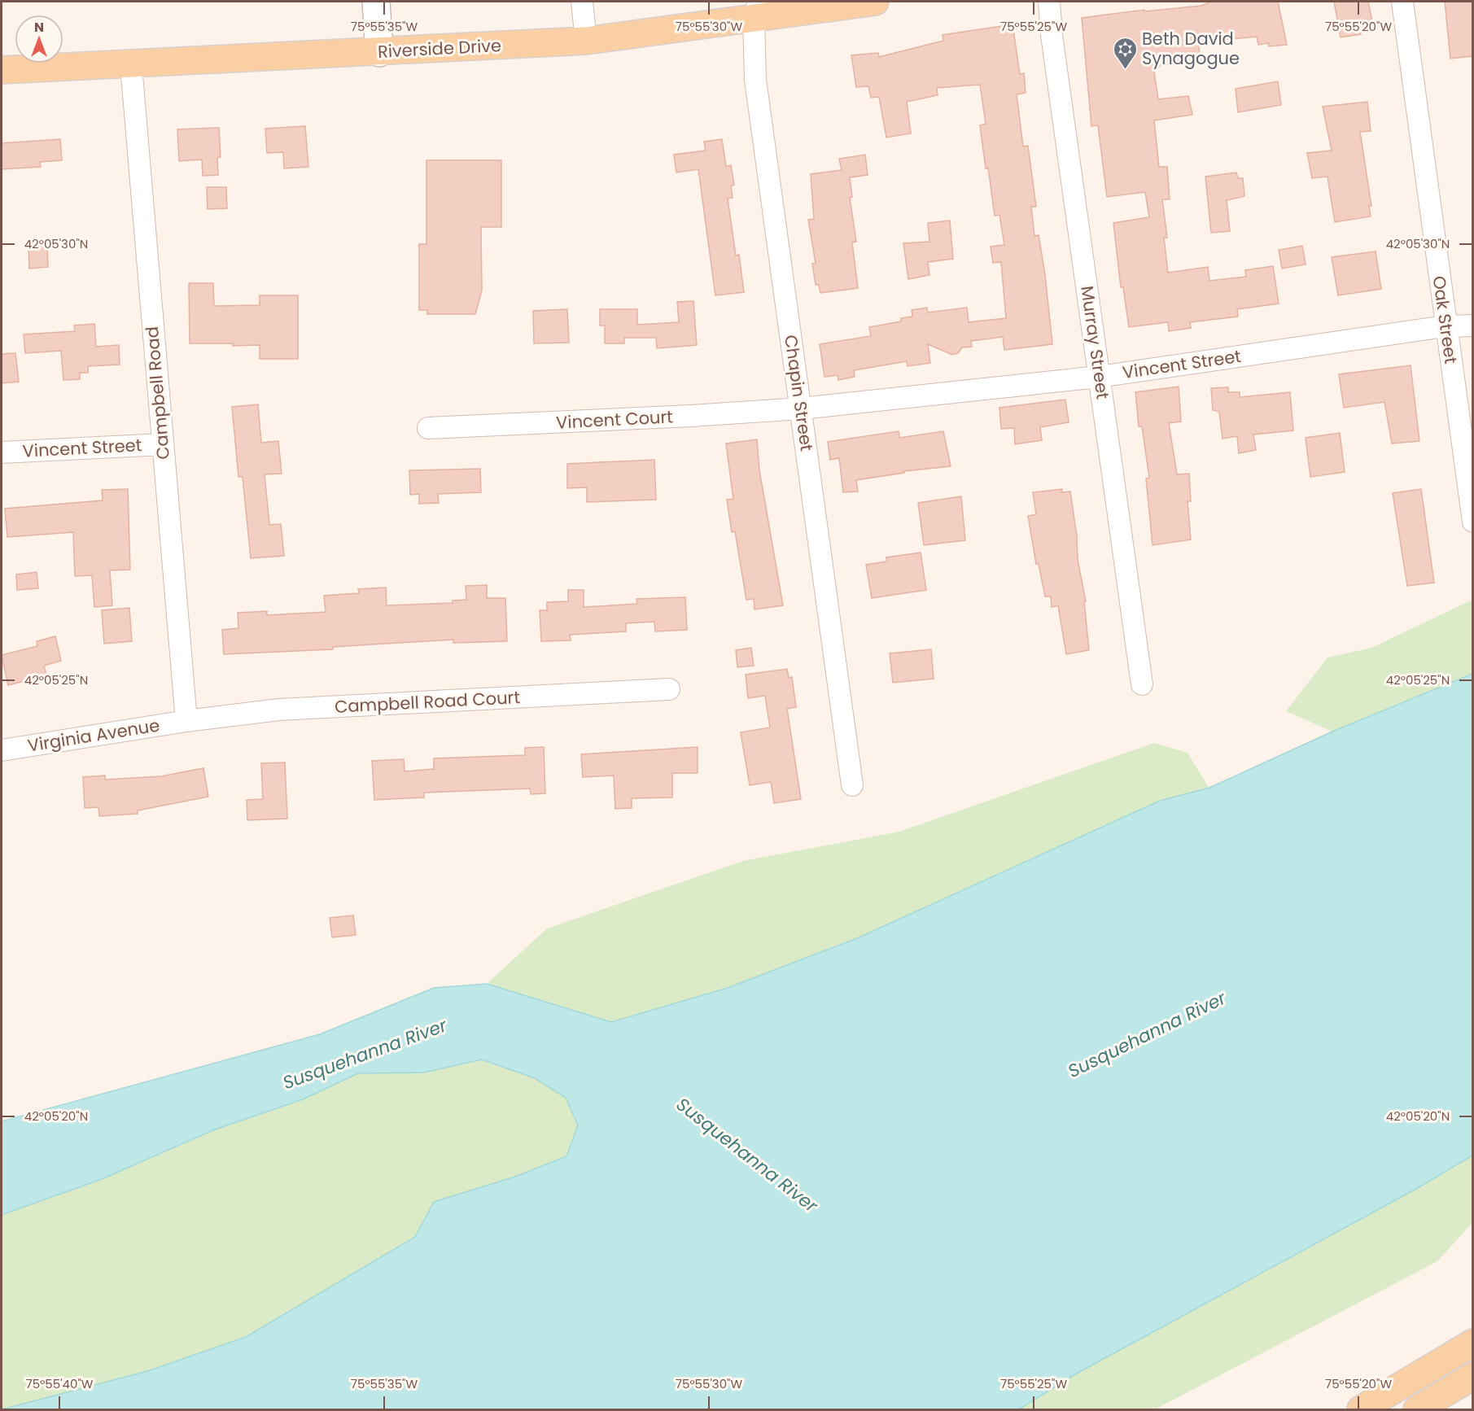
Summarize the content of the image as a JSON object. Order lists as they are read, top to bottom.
{
  "streets": {
    "main road": ["Riverside Drive"],
    "street": [
      "Oak Street",
      "Murray Street",
      "Vincent Street",
      "Campbell Road",
      "Chapin Street",
      "Vincent Court",
      "Campbell Road Court",
      "Virginia Avenue"
    ]
  },
  "crossings": [
    ["Riverside Drive", "Campbell Road"],
    ["Riverside Drive", "Chapin Street"],
    ["Oak Street", "Vincent Street"],
    ["Murray Street", "Vincent Street"],
    ["Vincent Street", "Campbell Road"],
    ["Vincent Street", "Chapin Street"],
    ["Vincent Street", "Vincent Court"],
    ["Campbell Road", "Campbell Road Court"],
    ["Campbell Road", "Virginia Avenue"],
    ["Chapin Street", "Vincent Court"],
    ["Campbell Road Court", "Virginia Avenue"]
  ],
  "water": ["Susquehanna River"],
  "places": {
    "synagogue": ["Beth David Synagogue"]
  },
  "north": "top",
  "coordinates": [
    "75°55'35\"W",
    "75°55'30\"W",
    "75°55'25\"W",
    "75°55'20\"W",
    "42°05'30\"N",
    "42°05'25\"N",
    "42°05'20\"N",
    "75°55'40\"W"
  ]
}
